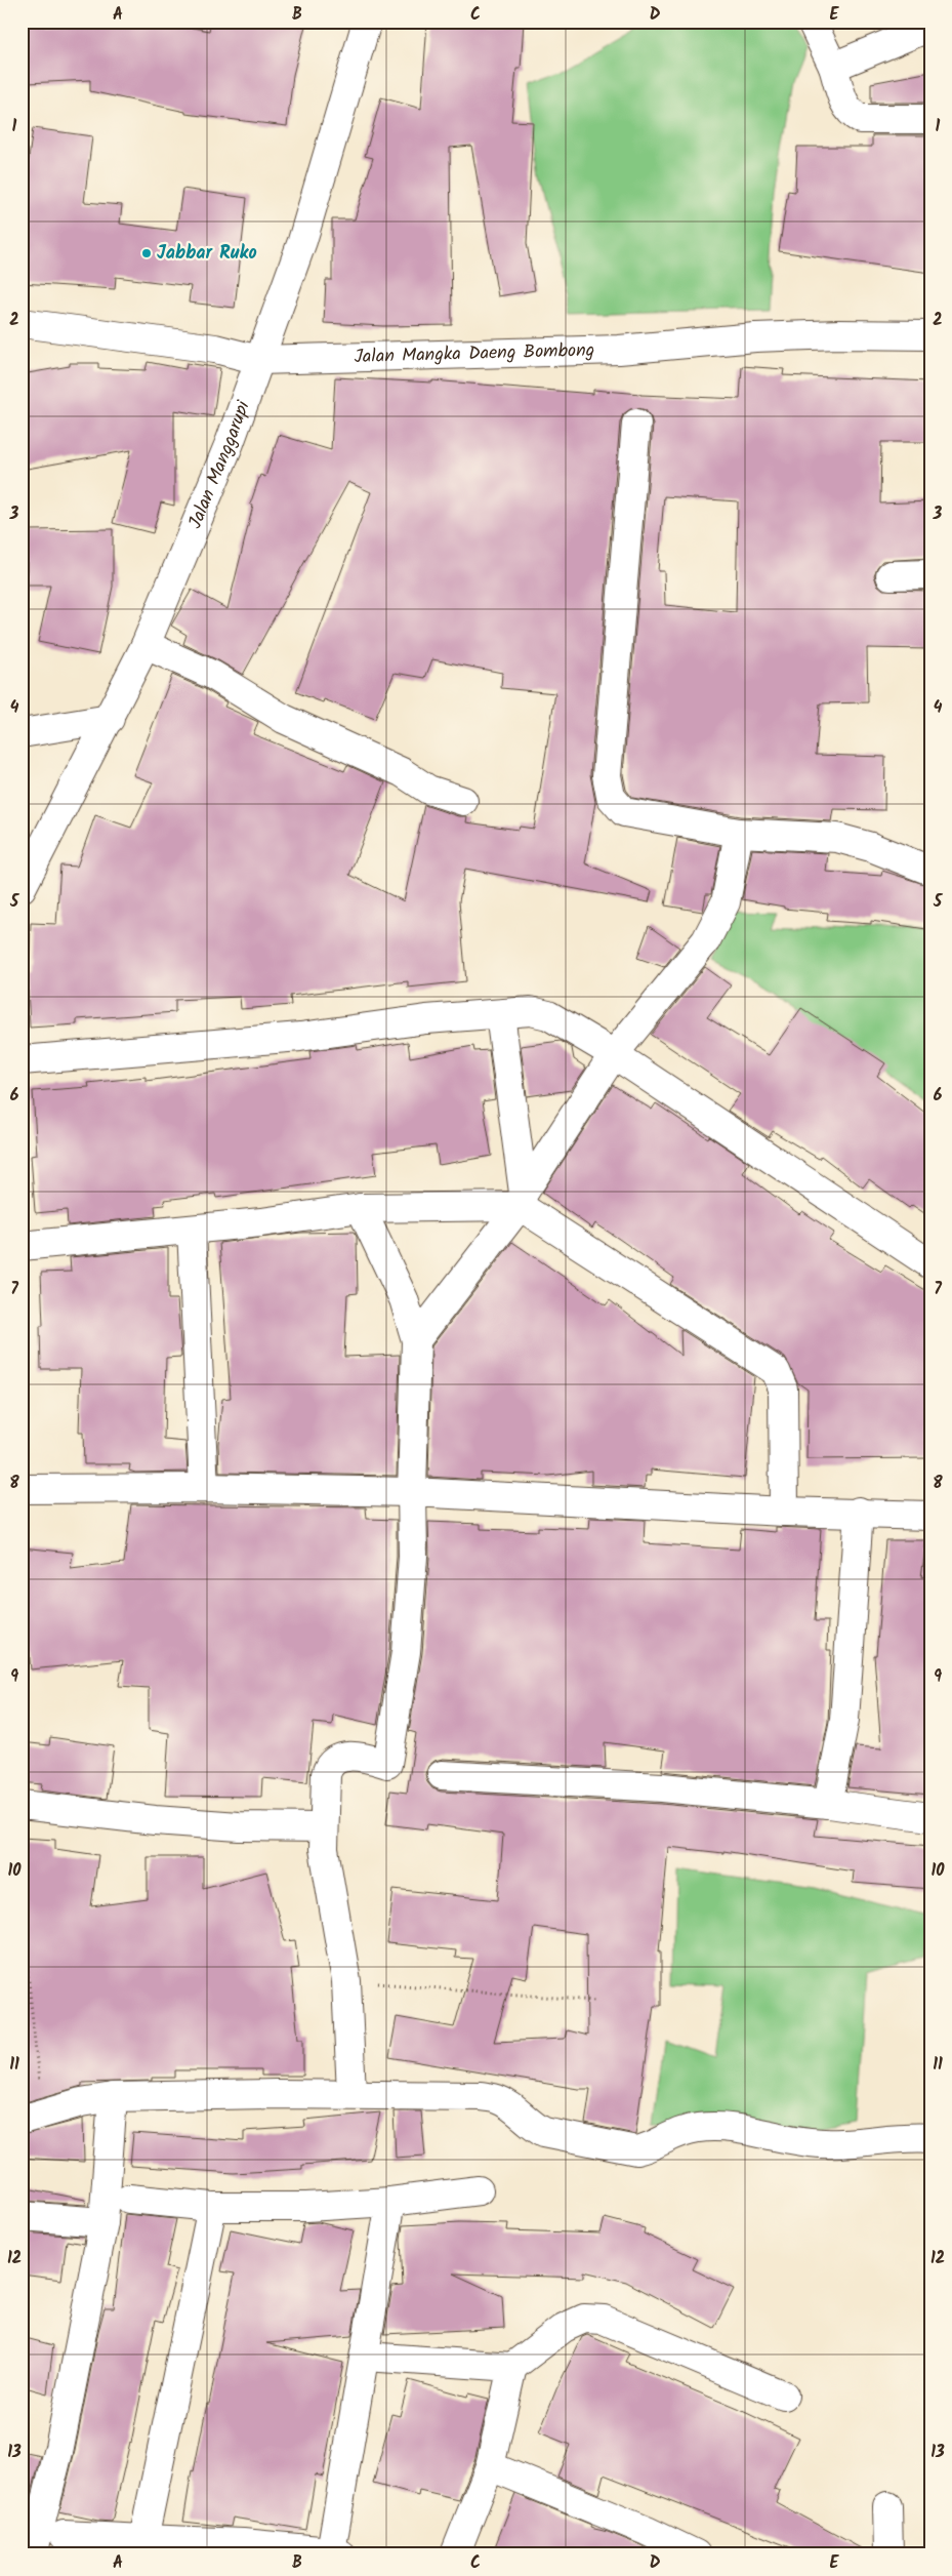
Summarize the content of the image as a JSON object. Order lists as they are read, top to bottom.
{
  "streets": {
    "street": ["Jalan Mangka Daeng Bombong", "Jalan Manggarupi"]
  },
  "crossings": [
    ["Jalan Mangka Daeng Bombong", "Jalan Manggarupi"]
  ],
  "places": ["Jabbar Ruko"],
  "grid": {
    "columns": [
      "A",
      "B",
      "C",
      "D",
      "E"
    ],
    "rows": [
      "1",
      "2",
      "3",
      "4",
      "5",
      "6",
      "7",
      "8",
      "9",
      "10",
      "11",
      "12",
      "13"
    ]
  }
}
